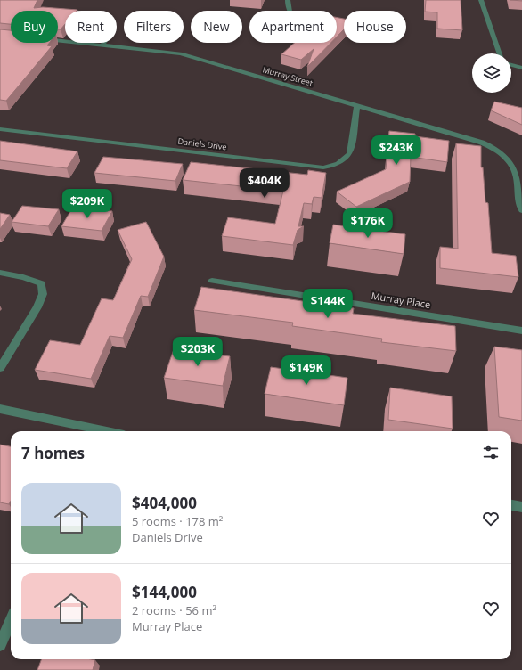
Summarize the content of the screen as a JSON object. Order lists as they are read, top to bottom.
{
  "streets": {
    "street": ["Murray Street", "Daniels Drive", "Murray Place"]
  },
  "crossings": [
    ["Murray Street", "Daniels Drive"]
  ],
  "page": {
    "chip": [
      "Buy",
      "Rent",
      "Filters",
      "New",
      "Apartment",
      "House"
    ],
    "price": [
      "$243K",
      "$404K",
      "$209K",
      "$176K",
      "$144K",
      "$203K",
      "$149K"
    ],
    "heading": "7 homes",
    "list": [
      {
        "name": "$404,000",
        "note": "5 rooms · 178 m² · Daniels Drive"
      },
      {
        "name": "$144,000",
        "note": "2 rooms · 56 m² · Murray Place"
      }
    ]
  }
}
